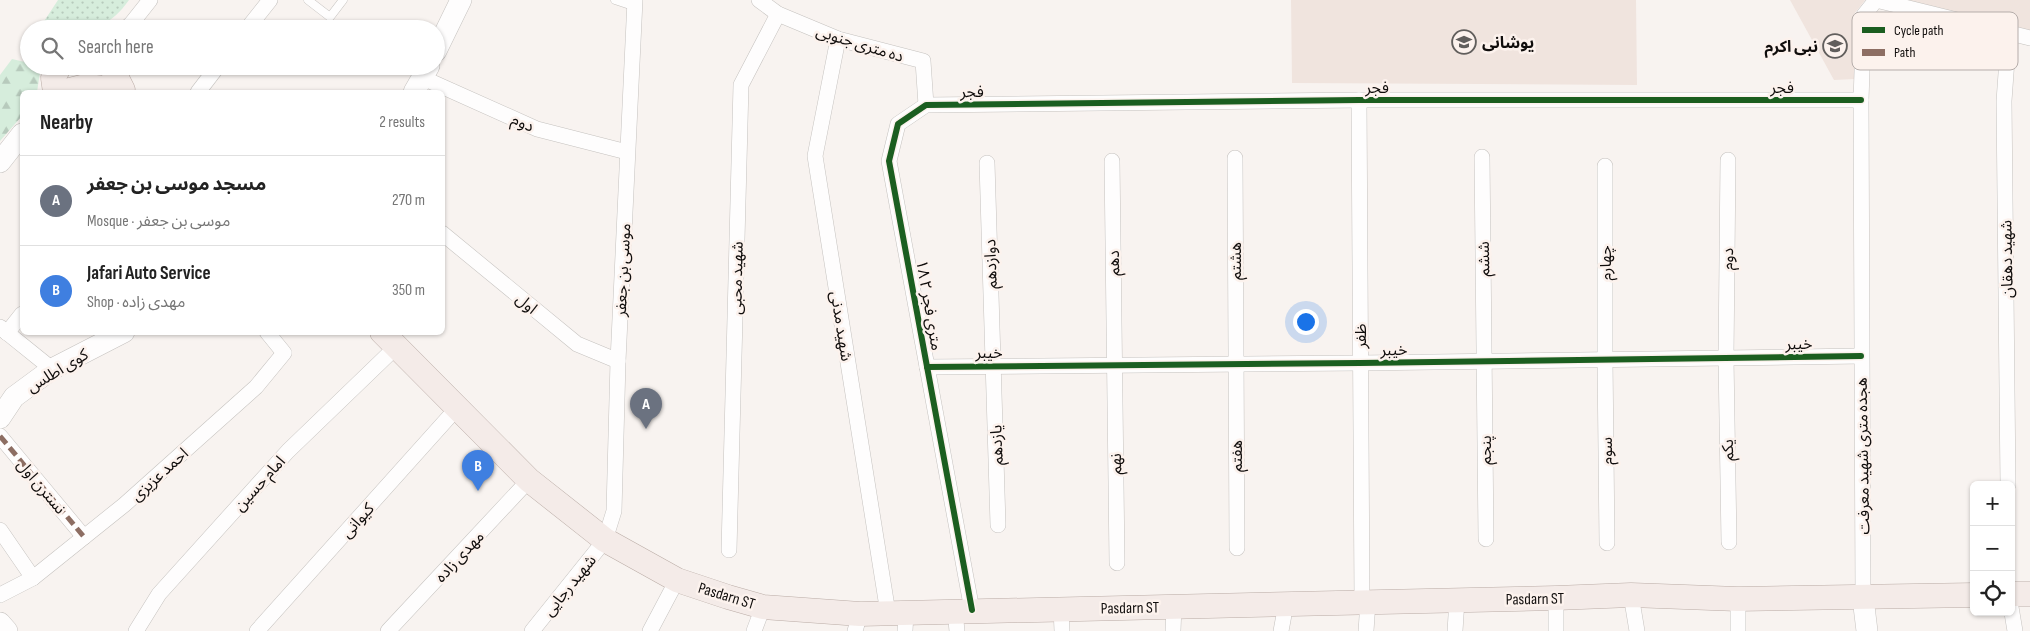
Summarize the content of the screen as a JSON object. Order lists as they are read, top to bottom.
{
  "streets": {
    "main road": ["Pasdarn ST"],
    "street": [
      "ده متری جنوبی",
      "فجر",
      "دوم",
      "ششم",
      "شهید دهقان",
      "هشتم",
      "دهم",
      "چهارم",
      "دوازدهم",
      "موسی بن جعفر",
      "شهید محبی",
      "اول",
      "۱۸ متری فجر ۲",
      "شهید مدنی",
      "ظفر",
      "خیبر",
      "کوی اطلس",
      "یازدهم",
      "پنجم",
      "یکم",
      "سوم",
      "هفتم",
      "هجده متری شهید معرفت",
      "نهم",
      "احمد عزیزی",
      "امام حسین",
      "نسترن اول",
      "کیوانی",
      "مهدی زاده",
      "شهید رجایی"
    ]
  },
  "crossings": [
    ["ده متری جنوبی", "فجر"],
    ["ده متری جنوبی", "شهید محبی"],
    ["ده متری جنوبی", "۱۸ متری فجر ۲"],
    ["ده متری جنوبی", "شهید مدنی"],
    ["فجر", "۱۸ متری فجر ۲"],
    ["فجر", "ظفر"],
    ["فجر", "هجده متری شهید معرفت"],
    ["دوم", "موسی بن جعفر"],
    ["دوم", "خیبر"],
    ["دوم", "یکم"],
    ["ششم", "خیبر"],
    ["ششم", "پنجم"],
    ["هشتم", "خیبر"],
    ["هشتم", "هفتم"],
    ["دهم", "خیبر"],
    ["دهم", "نهم"],
    ["چهارم", "خیبر"],
    ["چهارم", "سوم"],
    ["دوازدهم", "خیبر"],
    ["دوازدهم", "یازدهم"],
    ["موسی بن جعفر", "اول"],
    ["موسی بن جعفر", "شهید رجایی"],
    ["موسی بن جعفر", "Pasdarn ST"],
    ["۱۸ متری فجر ۲", "خیبر"],
    ["۱۸ متری فجر ۲", "Pasdarn ST"],
    ["شهید مدنی", "Pasdarn ST"],
    ["ظفر", "خیبر"],
    ["ظفر", "Pasdarn ST"],
    ["خیبر", "یازدهم"],
    ["خیبر", "پنجم"],
    ["خیبر", "یکم"],
    ["خیبر", "سوم"],
    ["خیبر", "هفتم"],
    ["خیبر", "هجده متری شهید معرفت"],
    ["خیبر", "نهم"],
    ["هجده متری شهید معرفت", "Pasdarn ST"],
    ["احمد عزیزی", "نسترن اول"],
    ["امام حسین", "Pasdarn ST"],
    ["کیوانی", "Pasdarn ST"],
    ["مهدی زاده", "Pasdarn ST"],
    ["شهید رجایی", "Pasdarn ST"]
  ],
  "places": {
    "school or university": ["یوشانی", "نبی اکرم"]
  },
  "legend": ["Cycle path", "Path"],
  "page": {
    "search": "Search here",
    "heading": ["Nearby", "2 results"],
    "list": [
      {
        "mark": "A",
        "name": "مسجد موسی بن جعفر",
        "note": "Mosque · موسی بن جعفر",
        "value": "270 m"
      },
      {
        "mark": "B",
        "name": "Jafari Auto Service",
        "note": "Shop · مهدی زاده",
        "value": "350 m"
      }
    ],
    "pins": ["A", "B"],
    "map_buttons": ["+", "−"]
  }
}
